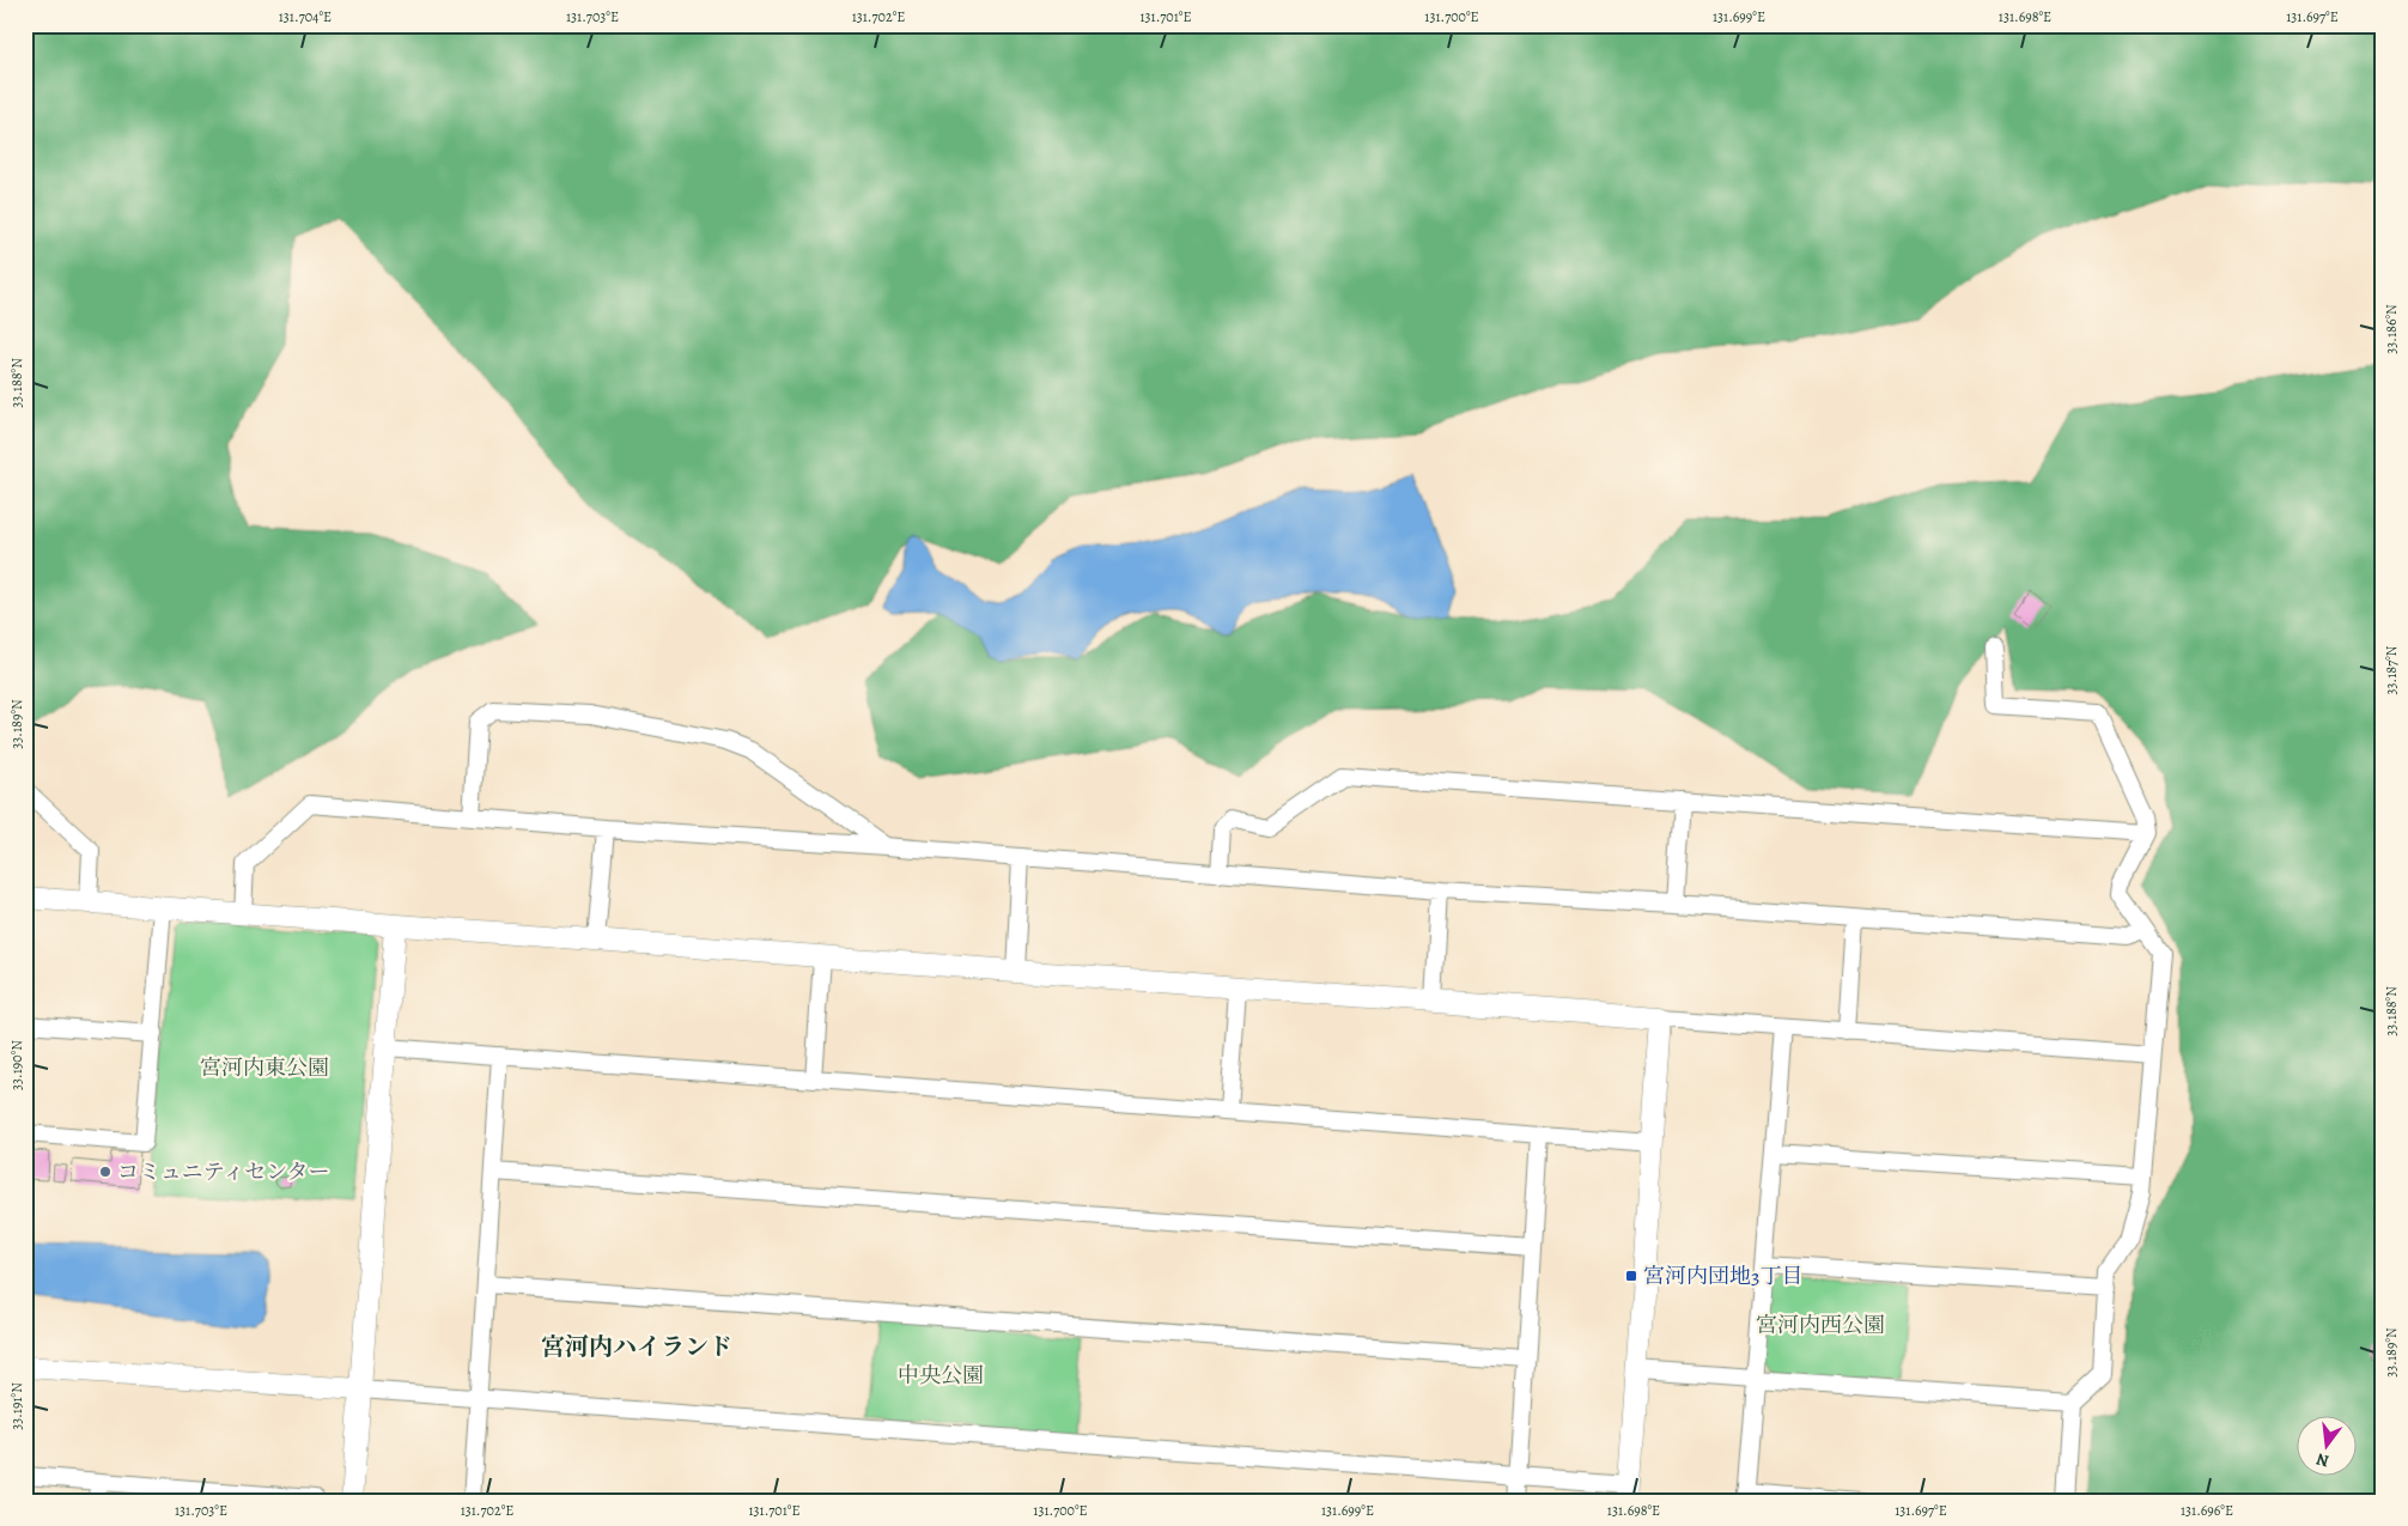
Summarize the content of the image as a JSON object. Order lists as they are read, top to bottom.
{
  "districts": ["宮河内ハイランド"],
  "parks": ["宮河内東公園", "宮河内西公園", "中央公園"],
  "places": {
    "other": ["コミュニティセンター"],
    "transit": ["宮河内団地3丁目"]
  },
  "north": "bottom",
  "coordinates": [
    "131.704°E",
    "131.703°E",
    "131.702°E",
    "131.701°E",
    "131.700°E",
    "131.699°E",
    "131.698°E",
    "131.697°E",
    "33.186°N",
    "33.188°N",
    "33.187°N",
    "33.189°N",
    "33.190°N",
    "33.191°N",
    "131.696°E"
  ]
}
